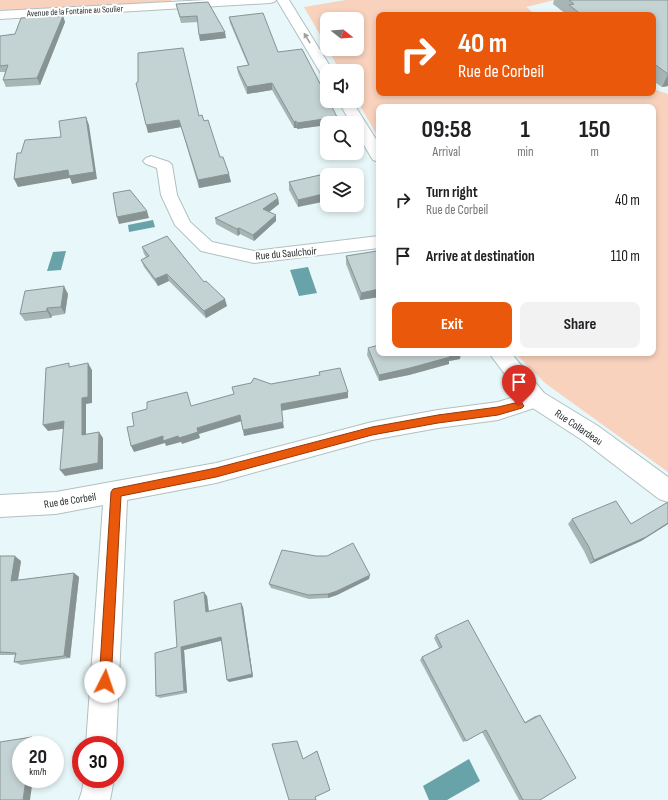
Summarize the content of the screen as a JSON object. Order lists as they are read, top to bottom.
{
  "streets": {
    "street": [
      "Avenue de la Fontaine au Soulier",
      "Rue du Saulchoir",
      "Rue Collardeau",
      "Rue de Corbeil"
    ]
  },
  "crossings": [
    ["Rue Collardeau", "Rue de Corbeil"]
  ],
  "north": "right",
  "page": {
    "turn": ["40 m", "Rue de Corbeil"],
    "eta": [
      "09:58",
      "Arrival",
      "1",
      "min",
      "150",
      "m"
    ],
    "list": [
      {
        "name": "Turn right",
        "note": "Rue de Corbeil",
        "value": "40 m"
      },
      {
        "name": "Arrive at destination",
        "value": "110 m"
      }
    ],
    "buttons": ["Exit", "Share"],
    "speed": "20 km/h",
    "limit": "30"
  }
}
